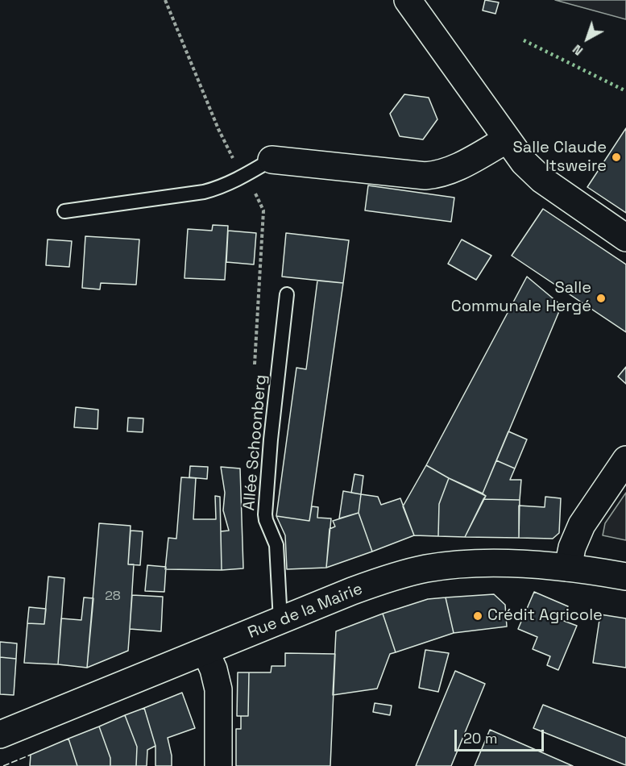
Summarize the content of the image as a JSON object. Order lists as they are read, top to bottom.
{
  "streets": {
    "street": ["Rue de la Mairie"],
    "lane": ["Allée Schoonberg"]
  },
  "crossings": [
    ["Allée Schoonberg", "Rue de la Mairie"]
  ],
  "places": ["Salle Claude Itsweire", "Salle Communale Hergé", "Crédit Agricole"],
  "house_numbers": ["28"],
  "scale_bar": "20 m",
  "north": "bottom left"
}
